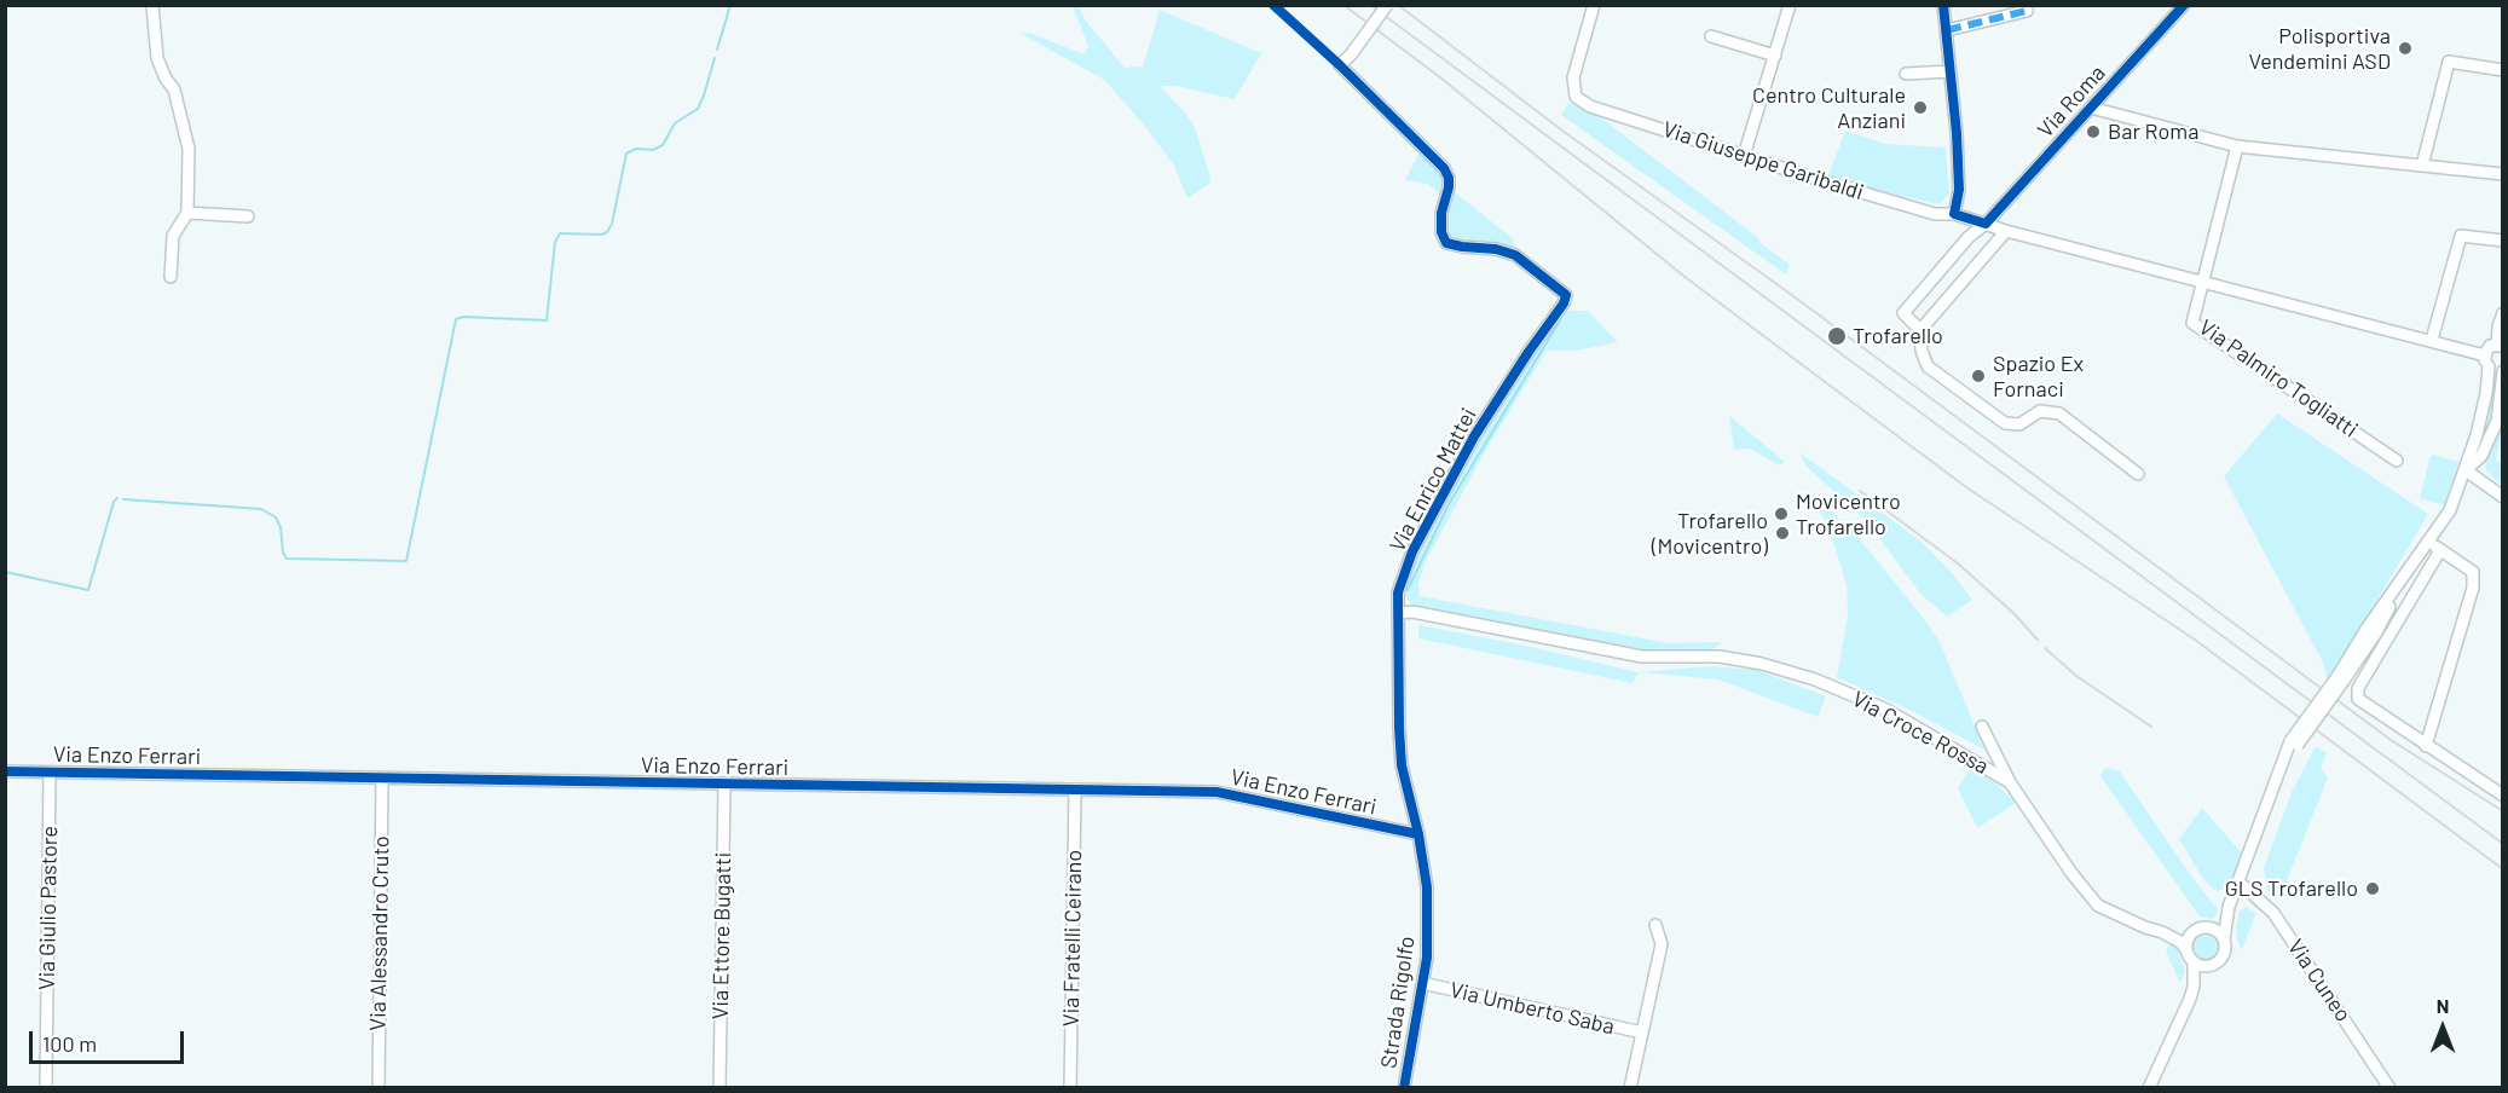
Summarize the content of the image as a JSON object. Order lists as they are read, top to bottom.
{
  "streets": {
    "street": [
      "Via Roma",
      "Via Giuseppe Garibaldi",
      "Via Palmiro Togliatti",
      "Via Enrico Mattei",
      "Via Croce Rossa",
      "Via Enzo Ferrari",
      "Via Giulio Pastore",
      "Via Alessandro Cruto",
      "Via Ettore Bugatti",
      "Via Fratelli Ceirano",
      "Via Cuneo",
      "Strada Rigolfo",
      "Via Umberto Saba"
    ]
  },
  "crossings": [
    ["Via Roma", "Via Palmiro Togliatti"],
    ["Via Giuseppe Garibaldi", "Via Palmiro Togliatti"],
    ["Via Enrico Mattei", "Via Croce Rossa"],
    ["Via Enrico Mattei", "Via Enzo Ferrari"],
    ["Via Enrico Mattei", "Strada Rigolfo"],
    ["Via Enzo Ferrari", "Via Giulio Pastore"],
    ["Via Enzo Ferrari", "Via Alessandro Cruto"],
    ["Via Enzo Ferrari", "Via Ettore Bugatti"],
    ["Via Enzo Ferrari", "Via Fratelli Ceirano"],
    ["Via Enzo Ferrari", "Strada Rigolfo"],
    ["Strada Rigolfo", "Via Umberto Saba"]
  ],
  "places": [
    "Polisportiva Vendemini ASD",
    "Centro Culturale Anziani",
    "Bar Roma",
    "Trofarello",
    "Spazio Ex Fornaci",
    "Movicentro Trofarello",
    "Trofarello (Movicentro)",
    "GLS Trofarello"
  ],
  "scale_bar": "100 m",
  "north": "top"
}
